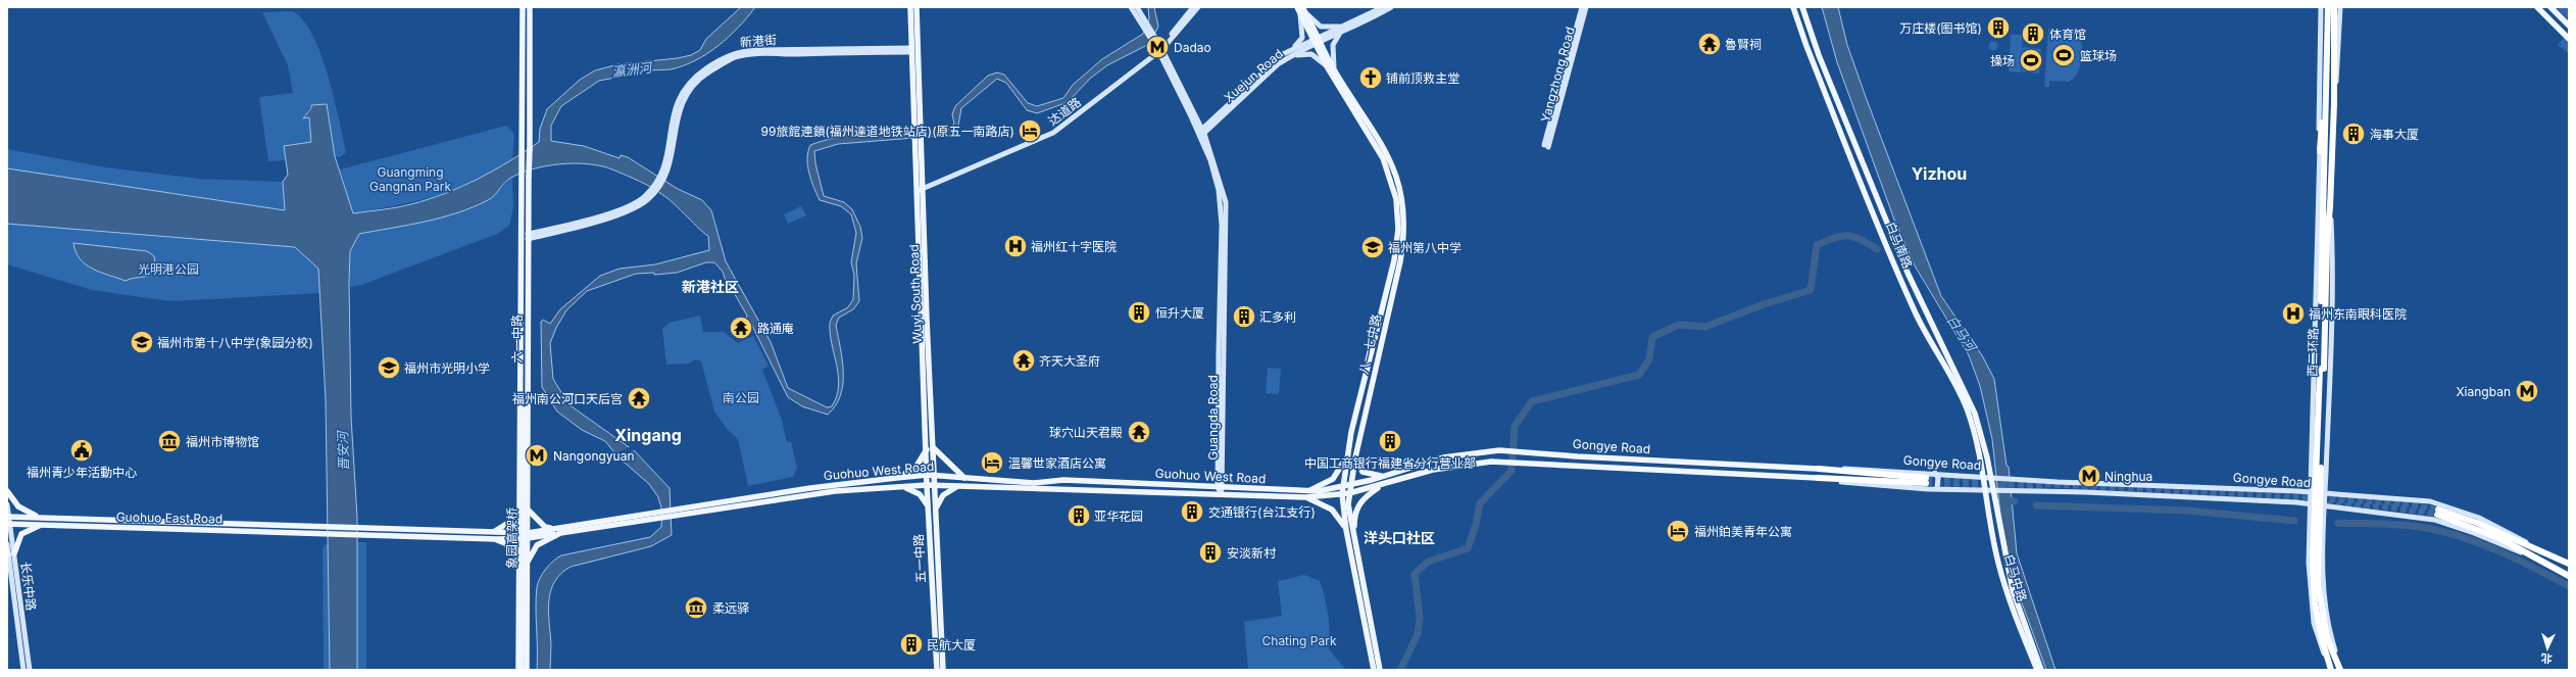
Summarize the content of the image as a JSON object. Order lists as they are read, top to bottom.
{
  "streets": {
    "highway": ["西二环路", "Gongye Road"],
    "main road": [
      "新港街",
      "Yangzhong Road",
      "Xuejun Road",
      "达道路",
      "白马南路",
      "Wuyi South Road",
      "六一中路",
      "八一七中路",
      "Guangda Road",
      "Guohuo West Road",
      "Guohuo East Road",
      "象园高架桥",
      "五一中路",
      "白马中路",
      "长乐中路"
    ]
  },
  "crossings": [
    ["新港街", "六一中路"],
    ["Xuejun Road", "八一七中路"],
    ["Xuejun Road", "Guangda Road"],
    ["达道路", "Wuyi South Road"],
    ["达道路", "Guangda Road"],
    ["白马南路", "Gongye Road"],
    ["白马南路", "白马中路"],
    ["Wuyi South Road", "五一中路"],
    ["六一中路", "Guohuo West Road"],
    ["六一中路", "象园高架桥"],
    ["八一七中路", "Gongye Road"],
    ["八一七中路", "Guohuo West Road"],
    ["Guangda Road", "Guohuo West Road"],
    ["Gongye Road", "Guohuo West Road"],
    ["Gongye Road", "白马中路"],
    ["Guohuo West Road", "五一中路"],
    ["Guohuo East Road", "长乐中路"]
  ],
  "districts": [
    "Yizhou",
    "新港社区",
    "Xingang",
    "洋头口社区"
  ],
  "water": ["瀛洲河", "白马河", "晋安河"],
  "parks": [
    "Guangming Gangnan Park",
    "光明港公园",
    "南公园",
    "Chating Park"
  ],
  "places": {
    "building": [
      "万庄楼(图书馆)",
      "体育馆",
      "海事大厦",
      "恒升大厦",
      "汇多利",
      "中国工商银行福建省分行营业部",
      "交通银行(台江支行)",
      "亚华花园",
      "安淡新村",
      "民航大厦"
    ],
    "temple": [
      "魯賢祠",
      "路通庵",
      "齐天大圣府",
      "福州南公河口天后宫",
      "球穴山天君殿"
    ],
    "metro station": [
      "Dadao",
      "Xiangban",
      "Nangongyuan",
      "Ninghua"
    ],
    "sports": ["篮球场", "操场"],
    "church": ["铺前顶救主堂"],
    "hotel": ["99旅館連鎖(福州達道地铁站店)(原五一南路店)", "溫馨世家酒店公寓", "福州鉑美青年公寓"],
    "hospital": ["福州红十字医院", "福州东南眼科医院"],
    "school or university": ["福州第八中学", "福州市第十八中学(象园分校)", "福州市光明小学"],
    "museum": ["福州市博物馆", "柔远驿"],
    "public building": ["福州青少年活動中心"]
  },
  "north": "bottom"
}
